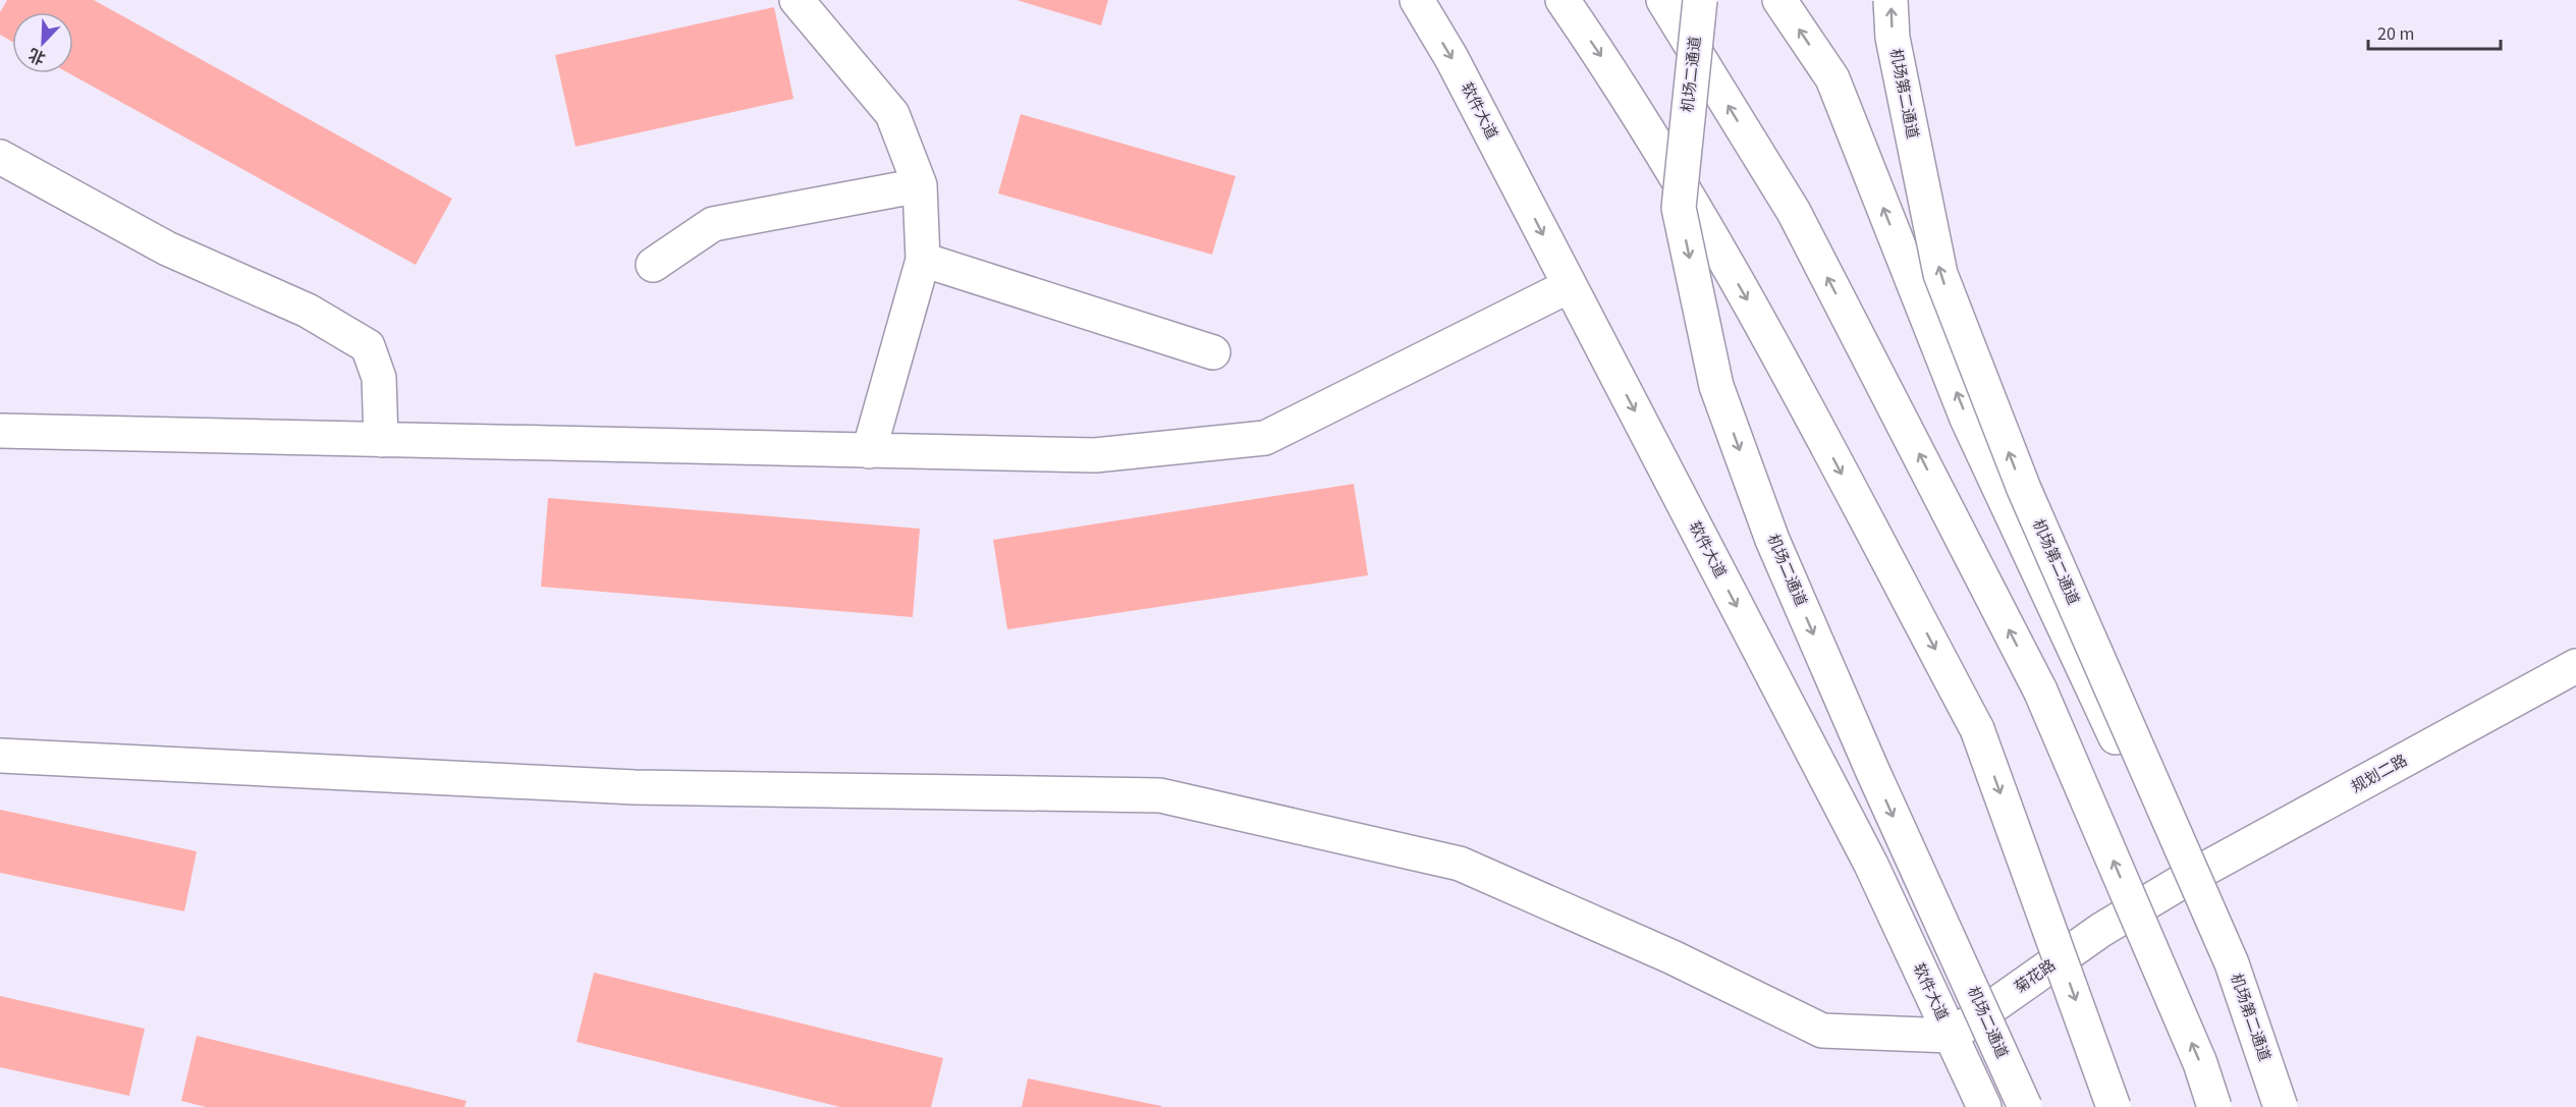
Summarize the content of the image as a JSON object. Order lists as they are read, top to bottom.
{
  "streets": {
    "main road": [
      "机场二通道",
      "机场第二通道",
      "软件大道",
      "规划二路",
      "菊花路"
    ]
  },
  "crossings": [
    ["软件大道", "菊花路"],
    ["规划二路", "菊花路"]
  ],
  "scale_bar": "20 m",
  "north": "bottom left"
}
